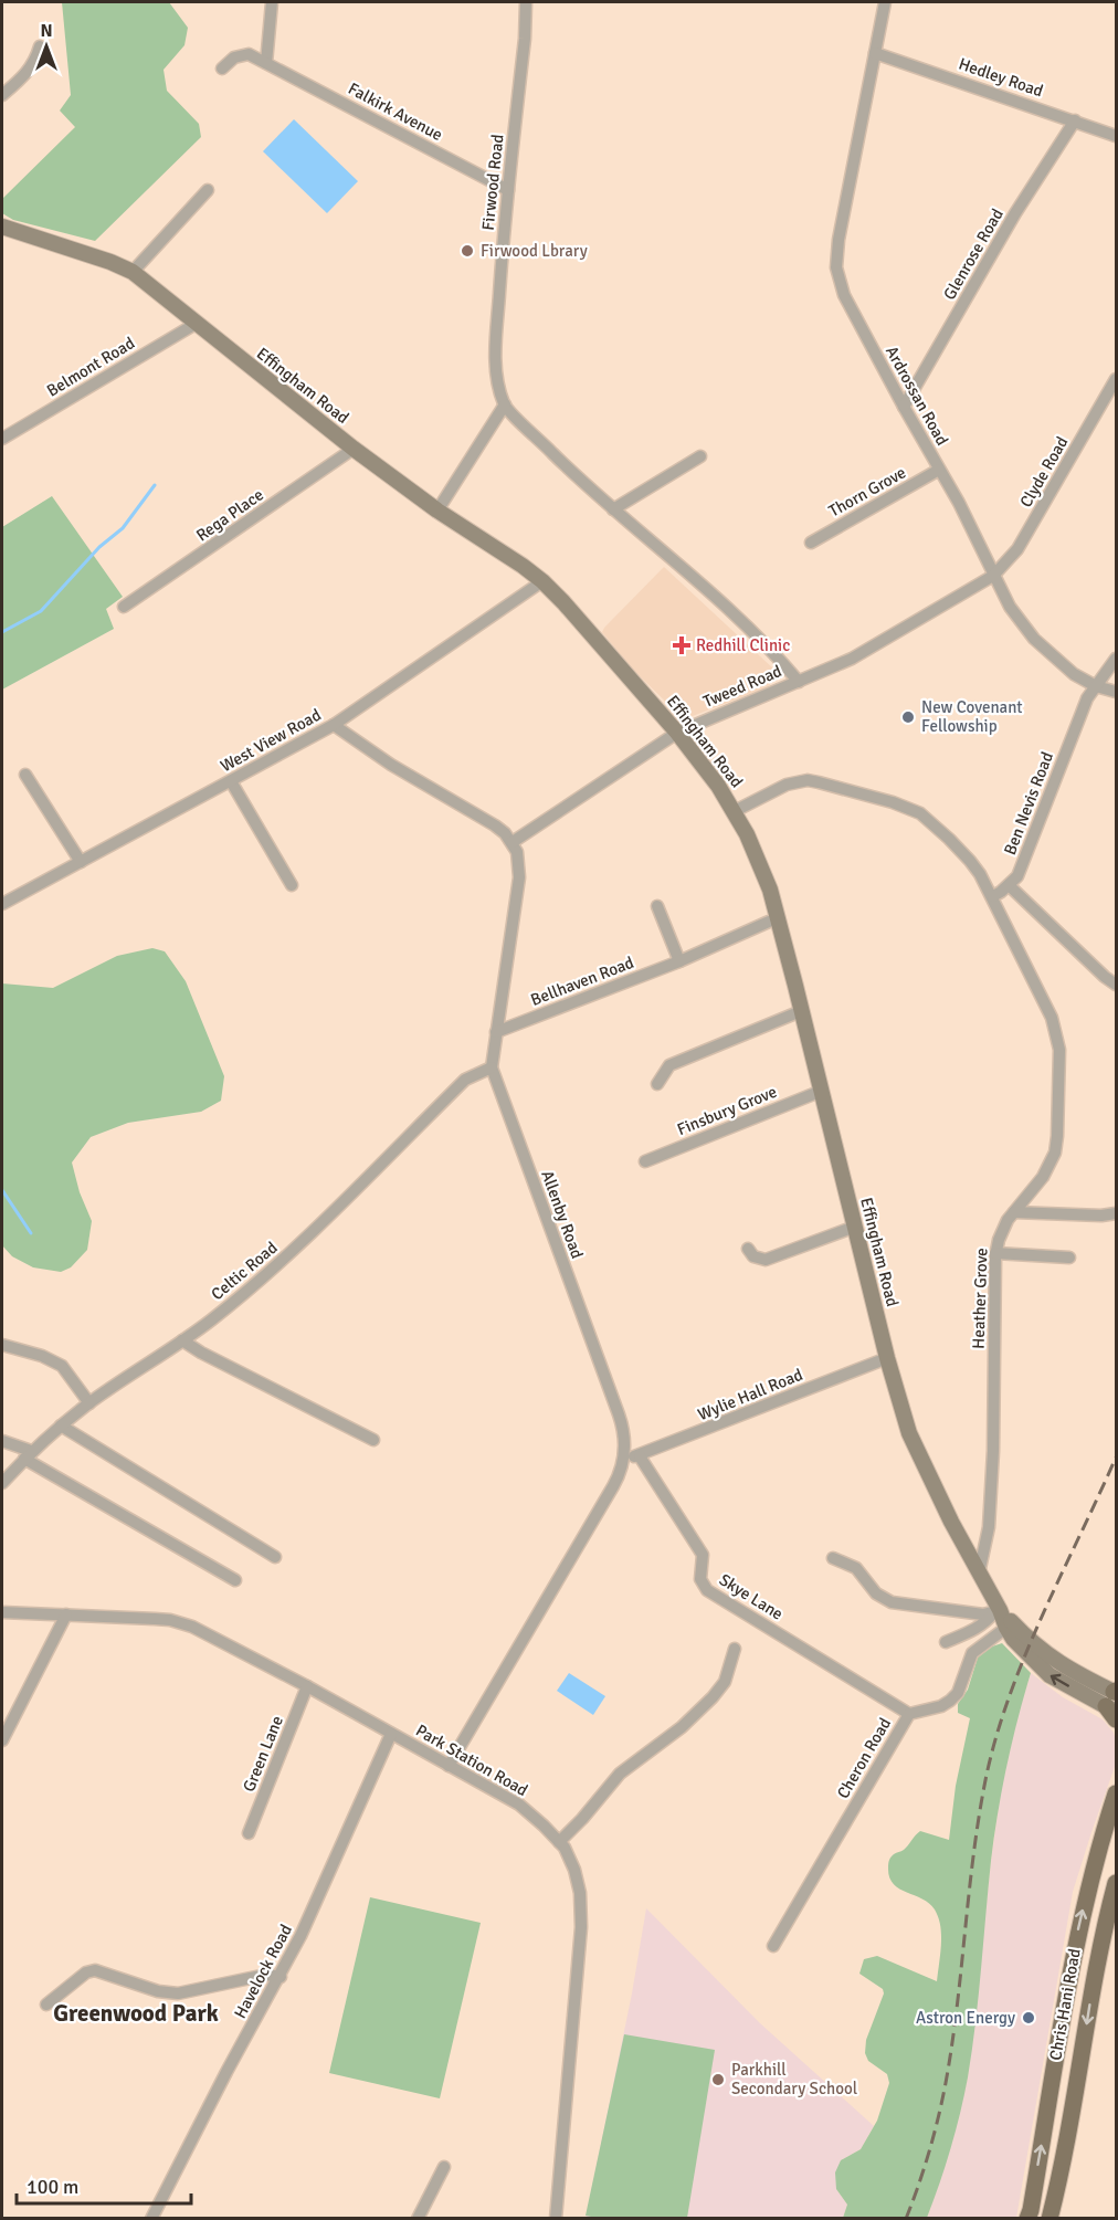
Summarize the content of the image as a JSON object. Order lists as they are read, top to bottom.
{
  "streets": {
    "main road": ["Chris Hani Road"],
    "street": [
      "Hedley Road",
      "Falkirk Avenue",
      "Firwood Road",
      "Glenrose Road",
      "Belmont Road",
      "Effingham Road",
      "Ardrossan Road",
      "Clyde Road",
      "Thorn Grove",
      "Rega Place",
      "Tweed Road",
      "West View Road",
      "Ben Nevis Road",
      "Bellhaven Road",
      "Finsbury Grove",
      "Allenby Road",
      "Celtic Road",
      "Heather Grove",
      "Wylie Hall Road",
      "Skye Lane",
      "Green Lane",
      "Cheron Road",
      "Park Station Road",
      "Havelock Road"
    ]
  },
  "crossings": [
    ["Hedley Road", "Glenrose Road"],
    ["Hedley Road", "Ardrossan Road"],
    ["Falkirk Avenue", "Firwood Road"],
    ["Glenrose Road", "Ardrossan Road"],
    ["Belmont Road", "Effingham Road"],
    ["Effingham Road", "Rega Place"],
    ["Effingham Road", "Tweed Road"],
    ["Effingham Road", "West View Road"],
    ["Effingham Road", "Finsbury Grove"],
    ["Effingham Road", "Heather Grove"],
    ["Effingham Road", "Wylie Hall Road"],
    ["Effingham Road", "Cheron Road"],
    ["Ardrossan Road", "Clyde Road"],
    ["Ardrossan Road", "Thorn Grove"],
    ["Ardrossan Road", "Tweed Road"],
    ["Ardrossan Road", "Ben Nevis Road"],
    ["Clyde Road", "Tweed Road"],
    ["Tweed Road", "Allenby Road"],
    ["Ben Nevis Road", "Heather Grove"],
    ["Bellhaven Road", "Allenby Road"],
    ["Allenby Road", "Celtic Road"],
    ["Allenby Road", "Wylie Hall Road"],
    ["Allenby Road", "Park Station Road"],
    ["Wylie Hall Road", "Skye Lane"],
    ["Skye Lane", "Cheron Road"],
    ["Green Lane", "Park Station Road"],
    ["Park Station Road", "Havelock Road"]
  ],
  "districts": ["Greenwood Park"],
  "places": {
    "other": [
      "Firwood Lbrary",
      "New Covenant Fellowship",
      "Astron Energy",
      "Parkhill Secondary School"
    ],
    "health": ["Redhill Clinic"]
  },
  "scale_bar": "100 m",
  "north": "top"
}
